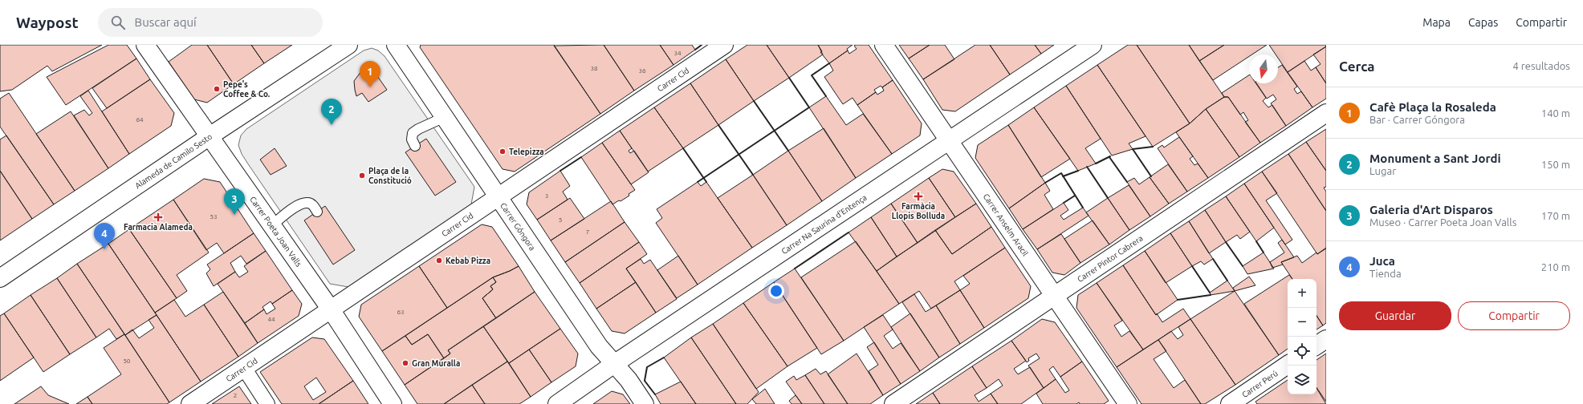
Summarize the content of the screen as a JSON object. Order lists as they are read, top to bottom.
{
  "streets": {
    "street": [
      "Carrer Cid",
      "Alameda de Camilo Sesto",
      "Carrer Na Saurina d'Entença",
      "Carrer Anselm Aracil",
      "Carrer Góngora",
      "Carrer Poeta Joan Valls",
      "Carrer Pintor Cabrera",
      "Carrer Perú"
    ]
  },
  "crossings": [
    ["Carrer Cid", "Carrer Góngora"],
    ["Carrer Cid", "Carrer Poeta Joan Valls"],
    ["Alameda de Camilo Sesto", "Carrer Poeta Joan Valls"],
    ["Carrer Na Saurina d'Entença", "Carrer Anselm Aracil"],
    ["Carrer Na Saurina d'Entença", "Carrer Góngora"],
    ["Carrer Anselm Aracil", "Carrer Pintor Cabrera"]
  ],
  "places": {
    "other": [
      "Pepe's Coffee & Co.",
      "Telepizza",
      "Plaça de la Constitució",
      "Kebab Pizza",
      "Gran Muralla"
    ],
    "health": ["Farmàcia Llopis Bolluda", "Farmacia Alameda"]
  },
  "house_numbers": [
    "34",
    "38",
    "36",
    "64",
    "3",
    "53",
    "5",
    "7",
    "63",
    "44",
    "50",
    "2"
  ],
  "north": "bottom",
  "page": {
    "header": "Waypost",
    "search": "Buscar aquí",
    "nav": ["Mapa", "Capas", "Compartir"],
    "heading": ["Cerca", "4 resultados"],
    "pins": [
      "1",
      "2",
      "3",
      "4"
    ],
    "list": [
      {
        "mark": "1",
        "name": "Cafè Plaça la Rosaleda",
        "note": "Bar · Carrer Góngora",
        "value": "140 m"
      },
      {
        "mark": "2",
        "name": "Monument a Sant Jordi",
        "note": "Lugar",
        "value": "150 m"
      },
      {
        "mark": "3",
        "name": "Galeria d'Art Disparos",
        "note": "Museo · Carrer Poeta Joan Valls",
        "value": "170 m"
      },
      {
        "mark": "4",
        "name": "Juca",
        "note": "Tienda",
        "value": "210 m"
      }
    ],
    "map_buttons": ["+", "−"],
    "buttons": ["Guardar", "Compartir"]
  }
}
